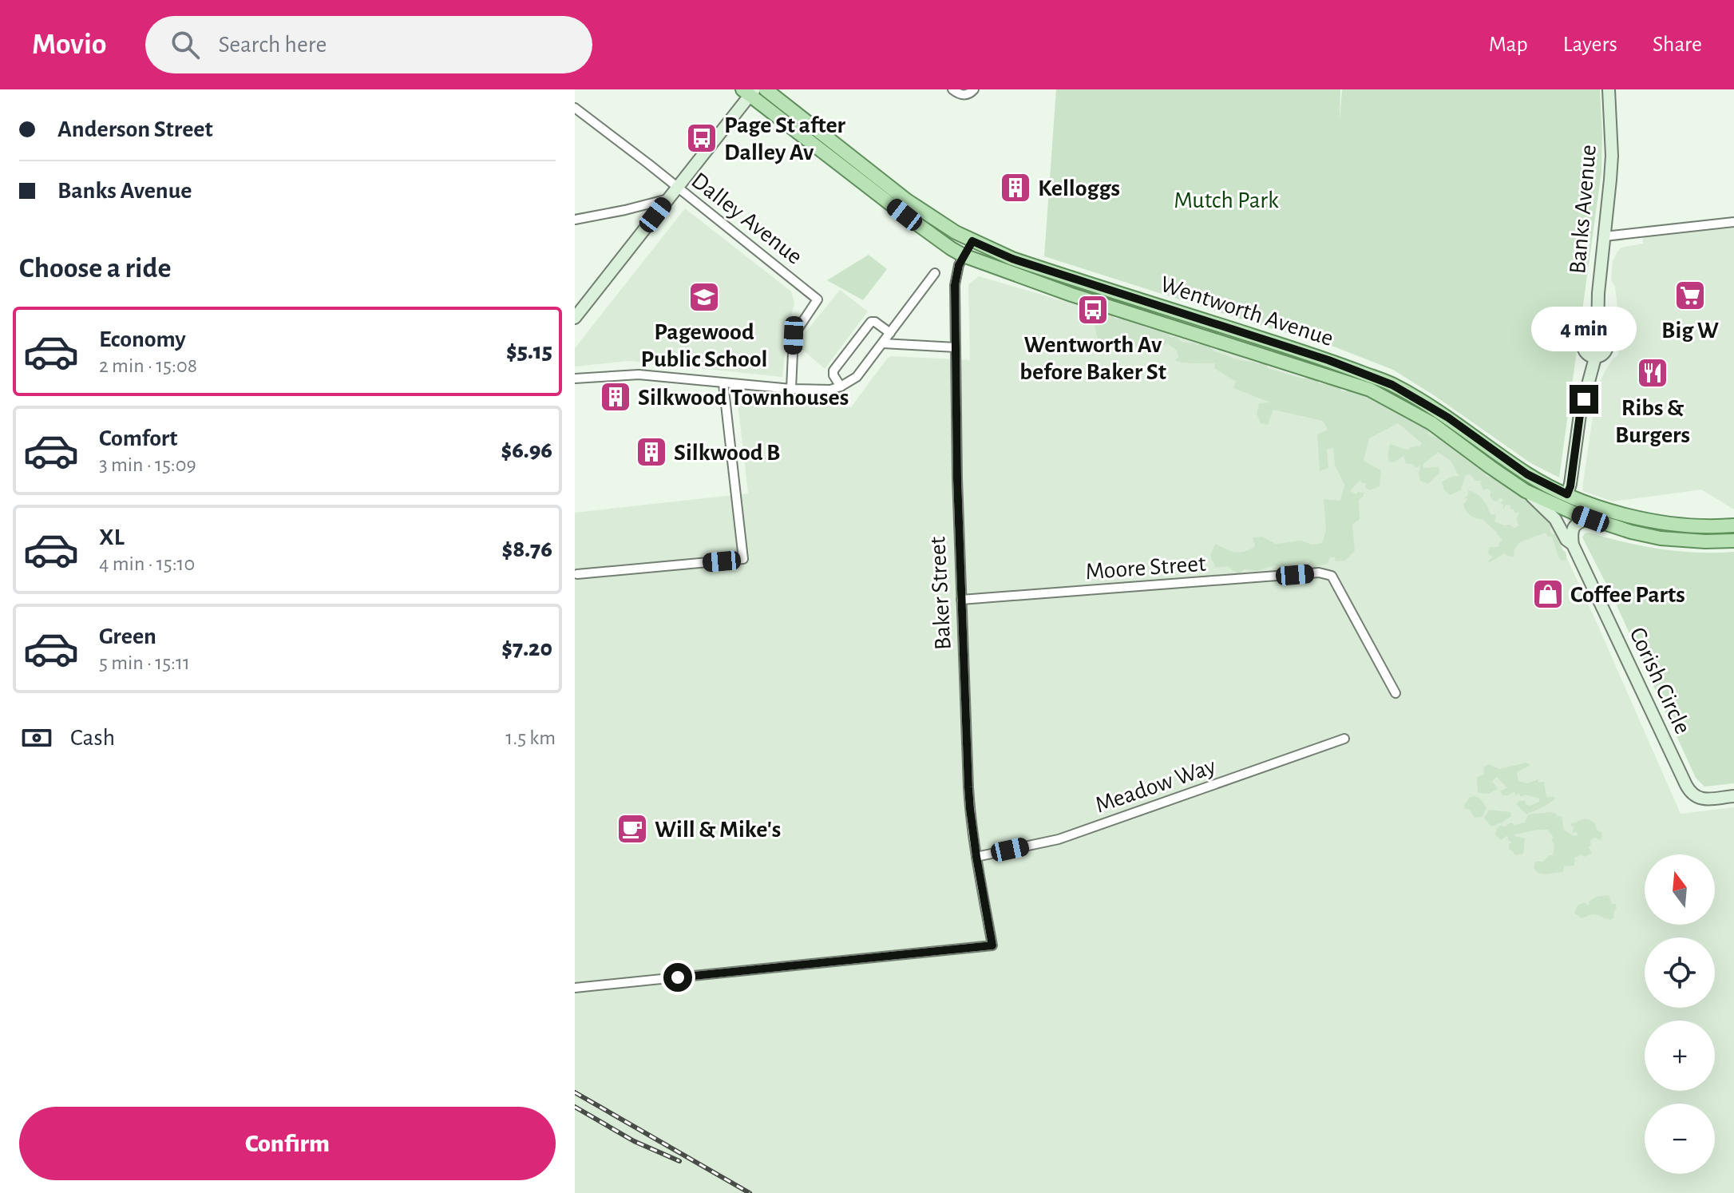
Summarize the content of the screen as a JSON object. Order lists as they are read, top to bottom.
{
  "streets": {
    "main road": ["Wentworth Avenue", "Baker Street"],
    "street": [
      "Banks Avenue",
      "Dalley Avenue",
      "Moore Street",
      "Corish Circle",
      "Meadow Way"
    ]
  },
  "crossings": [
    ["Banks Avenue", "Wentworth Avenue"],
    ["Wentworth Avenue", "Baker Street"],
    ["Wentworth Avenue", "Corish Circle"],
    ["Moore Street", "Baker Street"],
    ["Baker Street", "Meadow Way"]
  ],
  "parks": ["Mutch Park"],
  "places": {
    "bus stop": ["Page St after Dalley Av", "Wentworth Av before Baker St"],
    "building": ["Kelloggs", "Silkwood Townhouses", "Silkwood B"],
    "supermarket": ["Big W"],
    "school or university": ["Pagewood Public School"],
    "restaurant": ["Ribs & Burgers"],
    "shop": ["Coffee Parts"],
    "cafe": ["Will & Mike's"]
  },
  "north": "top",
  "page": {
    "header": "Movio",
    "search": "Search here",
    "nav": ["Map", "Layers", "Share"],
    "banner": ["Anderson Street", "Banks Avenue"],
    "heading": "Choose a ride",
    "list": [
      {
        "name": "Economy",
        "note": "2 min · 15:08",
        "value": "$5.15"
      },
      {
        "name": "Comfort",
        "note": "3 min · 15:09",
        "value": "$6.96"
      },
      {
        "name": "XL",
        "note": "4 min · 15:10",
        "value": "$8.76"
      },
      {
        "name": "Green",
        "note": "5 min · 15:11",
        "value": "$7.20"
      }
    ],
    "bubble": "4 min",
    "pay": ["Cash", "1.5 km"],
    "map_buttons": ["+", "−"],
    "buttons": "Confirm"
  }
}
